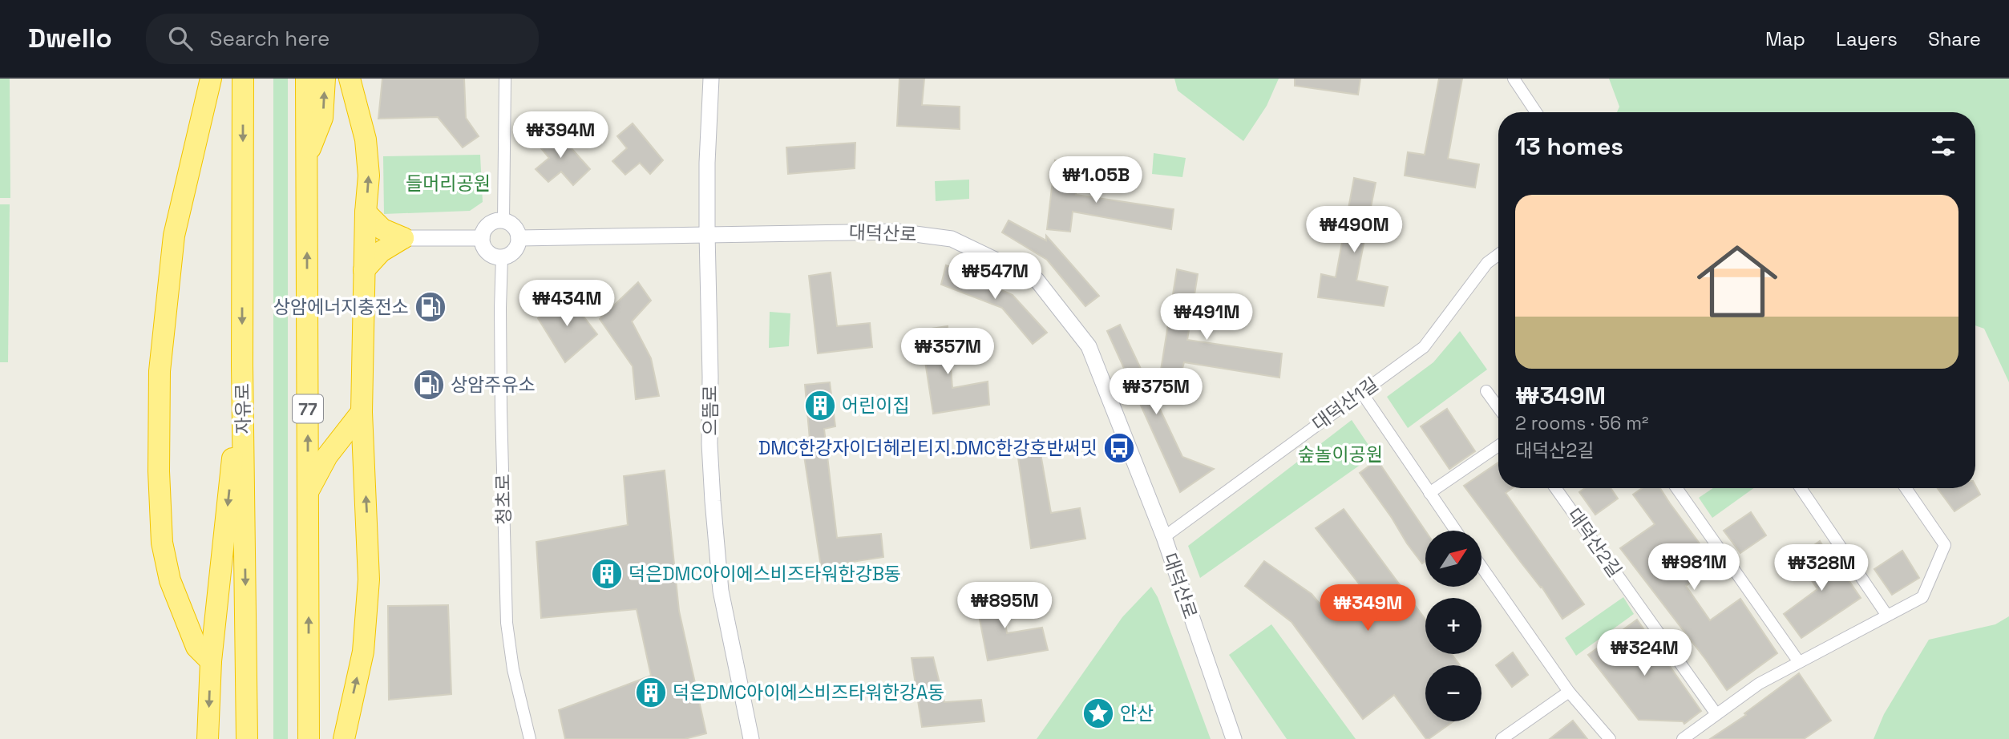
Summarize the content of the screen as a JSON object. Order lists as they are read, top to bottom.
{
  "streets": {
    "highway": ["자유로", "77"],
    "street": [
      "대덕산로",
      "대덕산1길",
      "으뜸로",
      "청초로",
      "대덕산2길"
    ]
  },
  "crossings": [
    ["대덕산로", "대덕산1길"],
    ["대덕산로", "으뜸로"],
    ["대덕산로", "청초로"]
  ],
  "parks": ["들머리공원", "숲놀이공원"],
  "places": {
    "fuel station": ["상암에너지충전소", "상암주유소"],
    "building": ["어린이집", "덕은DMC아이에스비즈타워한강B동", "덕은DMC아이에스비즈타워한강A동"],
    "bus stop": ["DMC한강자이더헤리티지.DMC한강호반써밋"],
    "place": ["안산"]
  },
  "north": "top right",
  "page": {
    "header": "Dwello",
    "search": "Search here",
    "nav": ["Map", "Layers", "Share"],
    "price": [
      "₩394M",
      "₩1.05B",
      "₩490M",
      "₩547M",
      "₩434M",
      "₩491M",
      "₩357M",
      "₩375M",
      "₩981M",
      "₩328M",
      "₩895M",
      "₩349M",
      "₩324M"
    ],
    "heading": "13 homes",
    "list": [
      {
        "name": "₩349M",
        "note": "2 rooms · 56 m² · 대덕산2길"
      }
    ],
    "map_buttons": ["+", "−"]
  }
}
